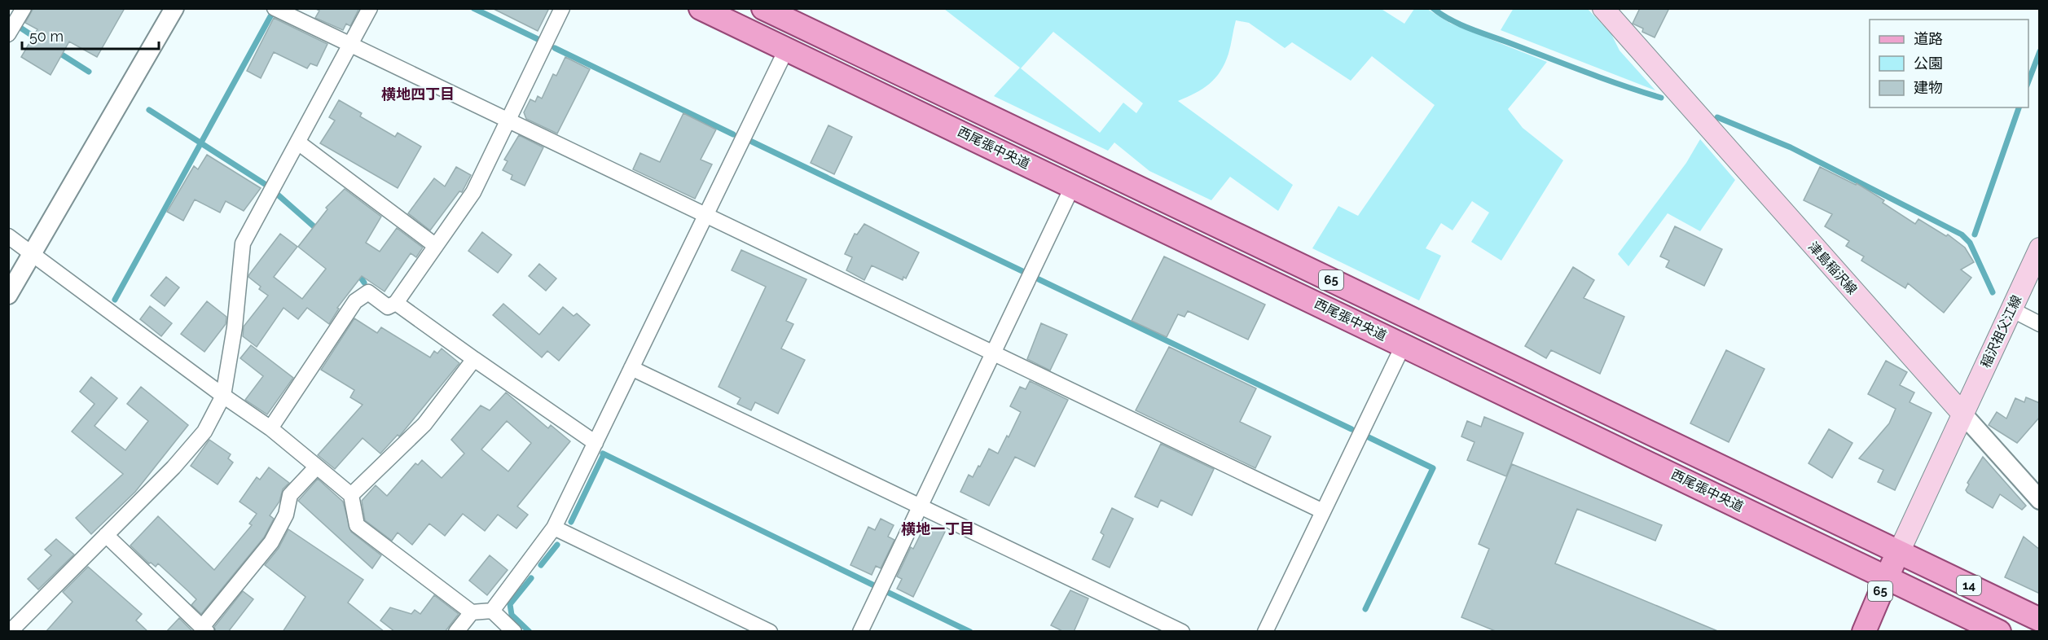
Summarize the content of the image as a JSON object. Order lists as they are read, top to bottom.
{
  "streets": {
    "main road": [
      "西尾張中央道",
      "津島稲沢線",
      "65",
      "稲沢祖父江線",
      "14"
    ]
  },
  "crossings": [
    ["西尾張中央道", "65"],
    ["津島稲沢線", "稲沢祖父江線"]
  ],
  "districts": ["横地四丁目", "横地一丁目"],
  "legend": ["道路", "公園", "建物"],
  "scale_bar": "50 m"
}
